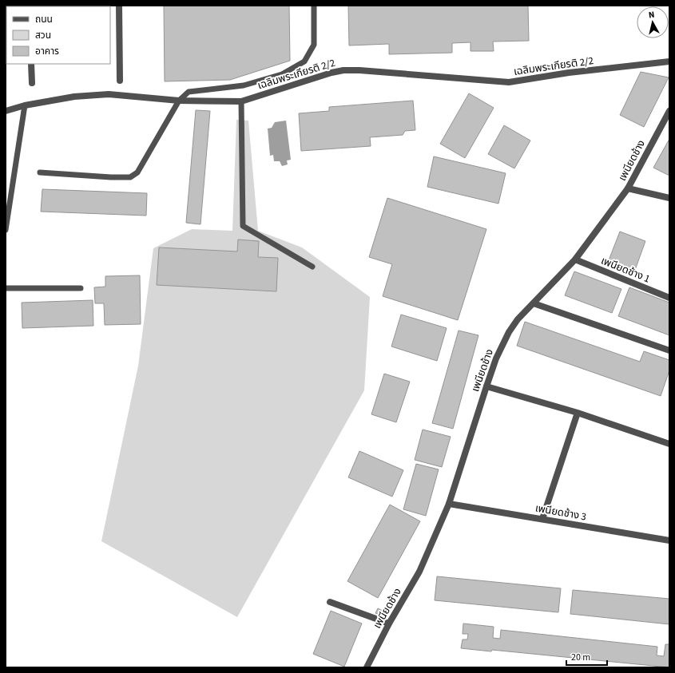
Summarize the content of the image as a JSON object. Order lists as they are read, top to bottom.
{
  "streets": {
    "street": [
      "เฉลิมพระเกียรติ 2/2",
      "เพนียดช้าง",
      "เพนียดช้าง 1",
      "เพนียดช้าง 3"
    ]
  },
  "crossings": [
    ["เพนียดช้าง", "เพนียดช้าง 1"],
    ["เพนียดช้าง", "เพนียดช้าง 3"]
  ],
  "legend": ["ถนน", "สวน", "อาคาร"],
  "scale_bar": "20 m",
  "north": "top"
}
